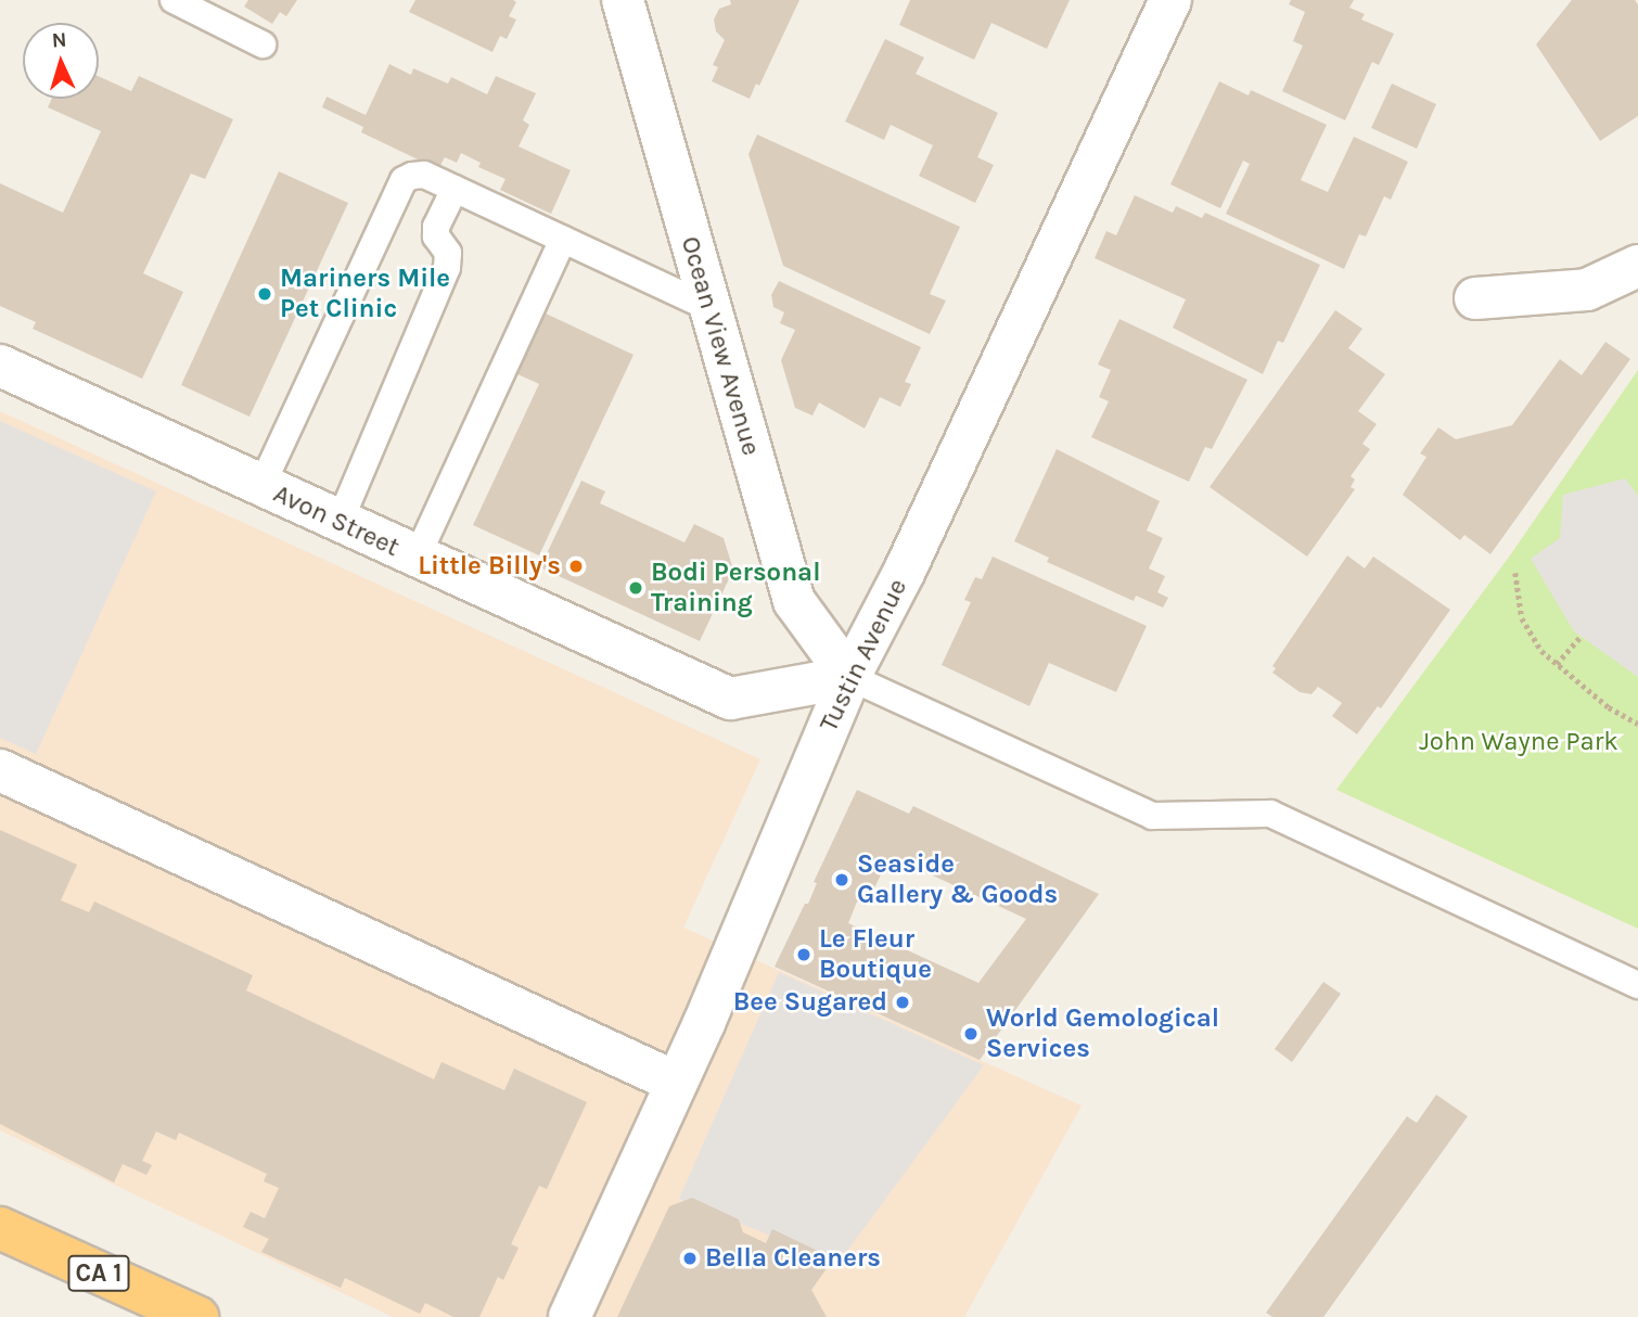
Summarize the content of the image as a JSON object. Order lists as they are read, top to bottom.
{
  "streets": {
    "highway": ["CA 1"],
    "street": ["Ocean View Avenue", "Avon Street", "Tustin Avenue"]
  },
  "crossings": [
    ["Ocean View Avenue", "Avon Street"],
    ["Ocean View Avenue", "Tustin Avenue"],
    ["Avon Street", "Tustin Avenue"]
  ],
  "parks": ["John Wayne Park"],
  "places": [
    "Mariners Mile Pet Clinic",
    "Little Billy's",
    "Bodi Personal Training",
    "Seaside Gallery & Goods",
    "Le Fleur Boutique",
    "Bee Sugared",
    "World Gemological Services",
    "Bella Cleaners"
  ],
  "north": "top"
}
